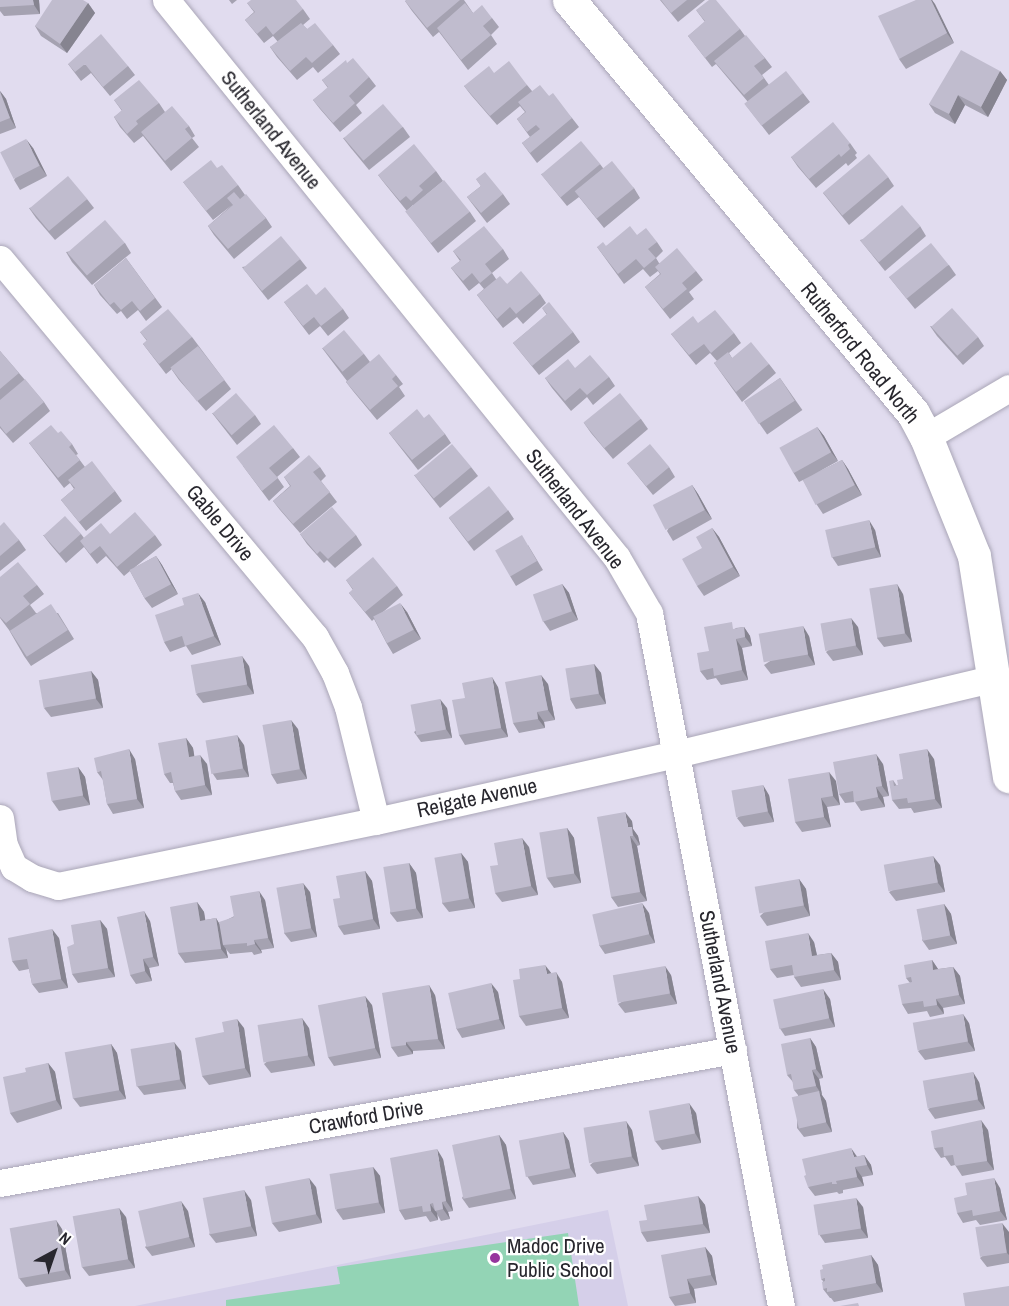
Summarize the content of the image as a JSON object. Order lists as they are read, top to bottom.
{
  "streets": {
    "street": [
      "Sutherland Avenue",
      "Rutherford Road North",
      "Gable Drive",
      "Reigate Avenue",
      "Crawford Drive"
    ]
  },
  "crossings": [
    ["Sutherland Avenue", "Reigate Avenue"],
    ["Sutherland Avenue", "Crawford Drive"],
    ["Rutherford Road North", "Reigate Avenue"],
    ["Gable Drive", "Reigate Avenue"]
  ],
  "places": ["Madoc Drive Public School"],
  "north": "top right"
}
